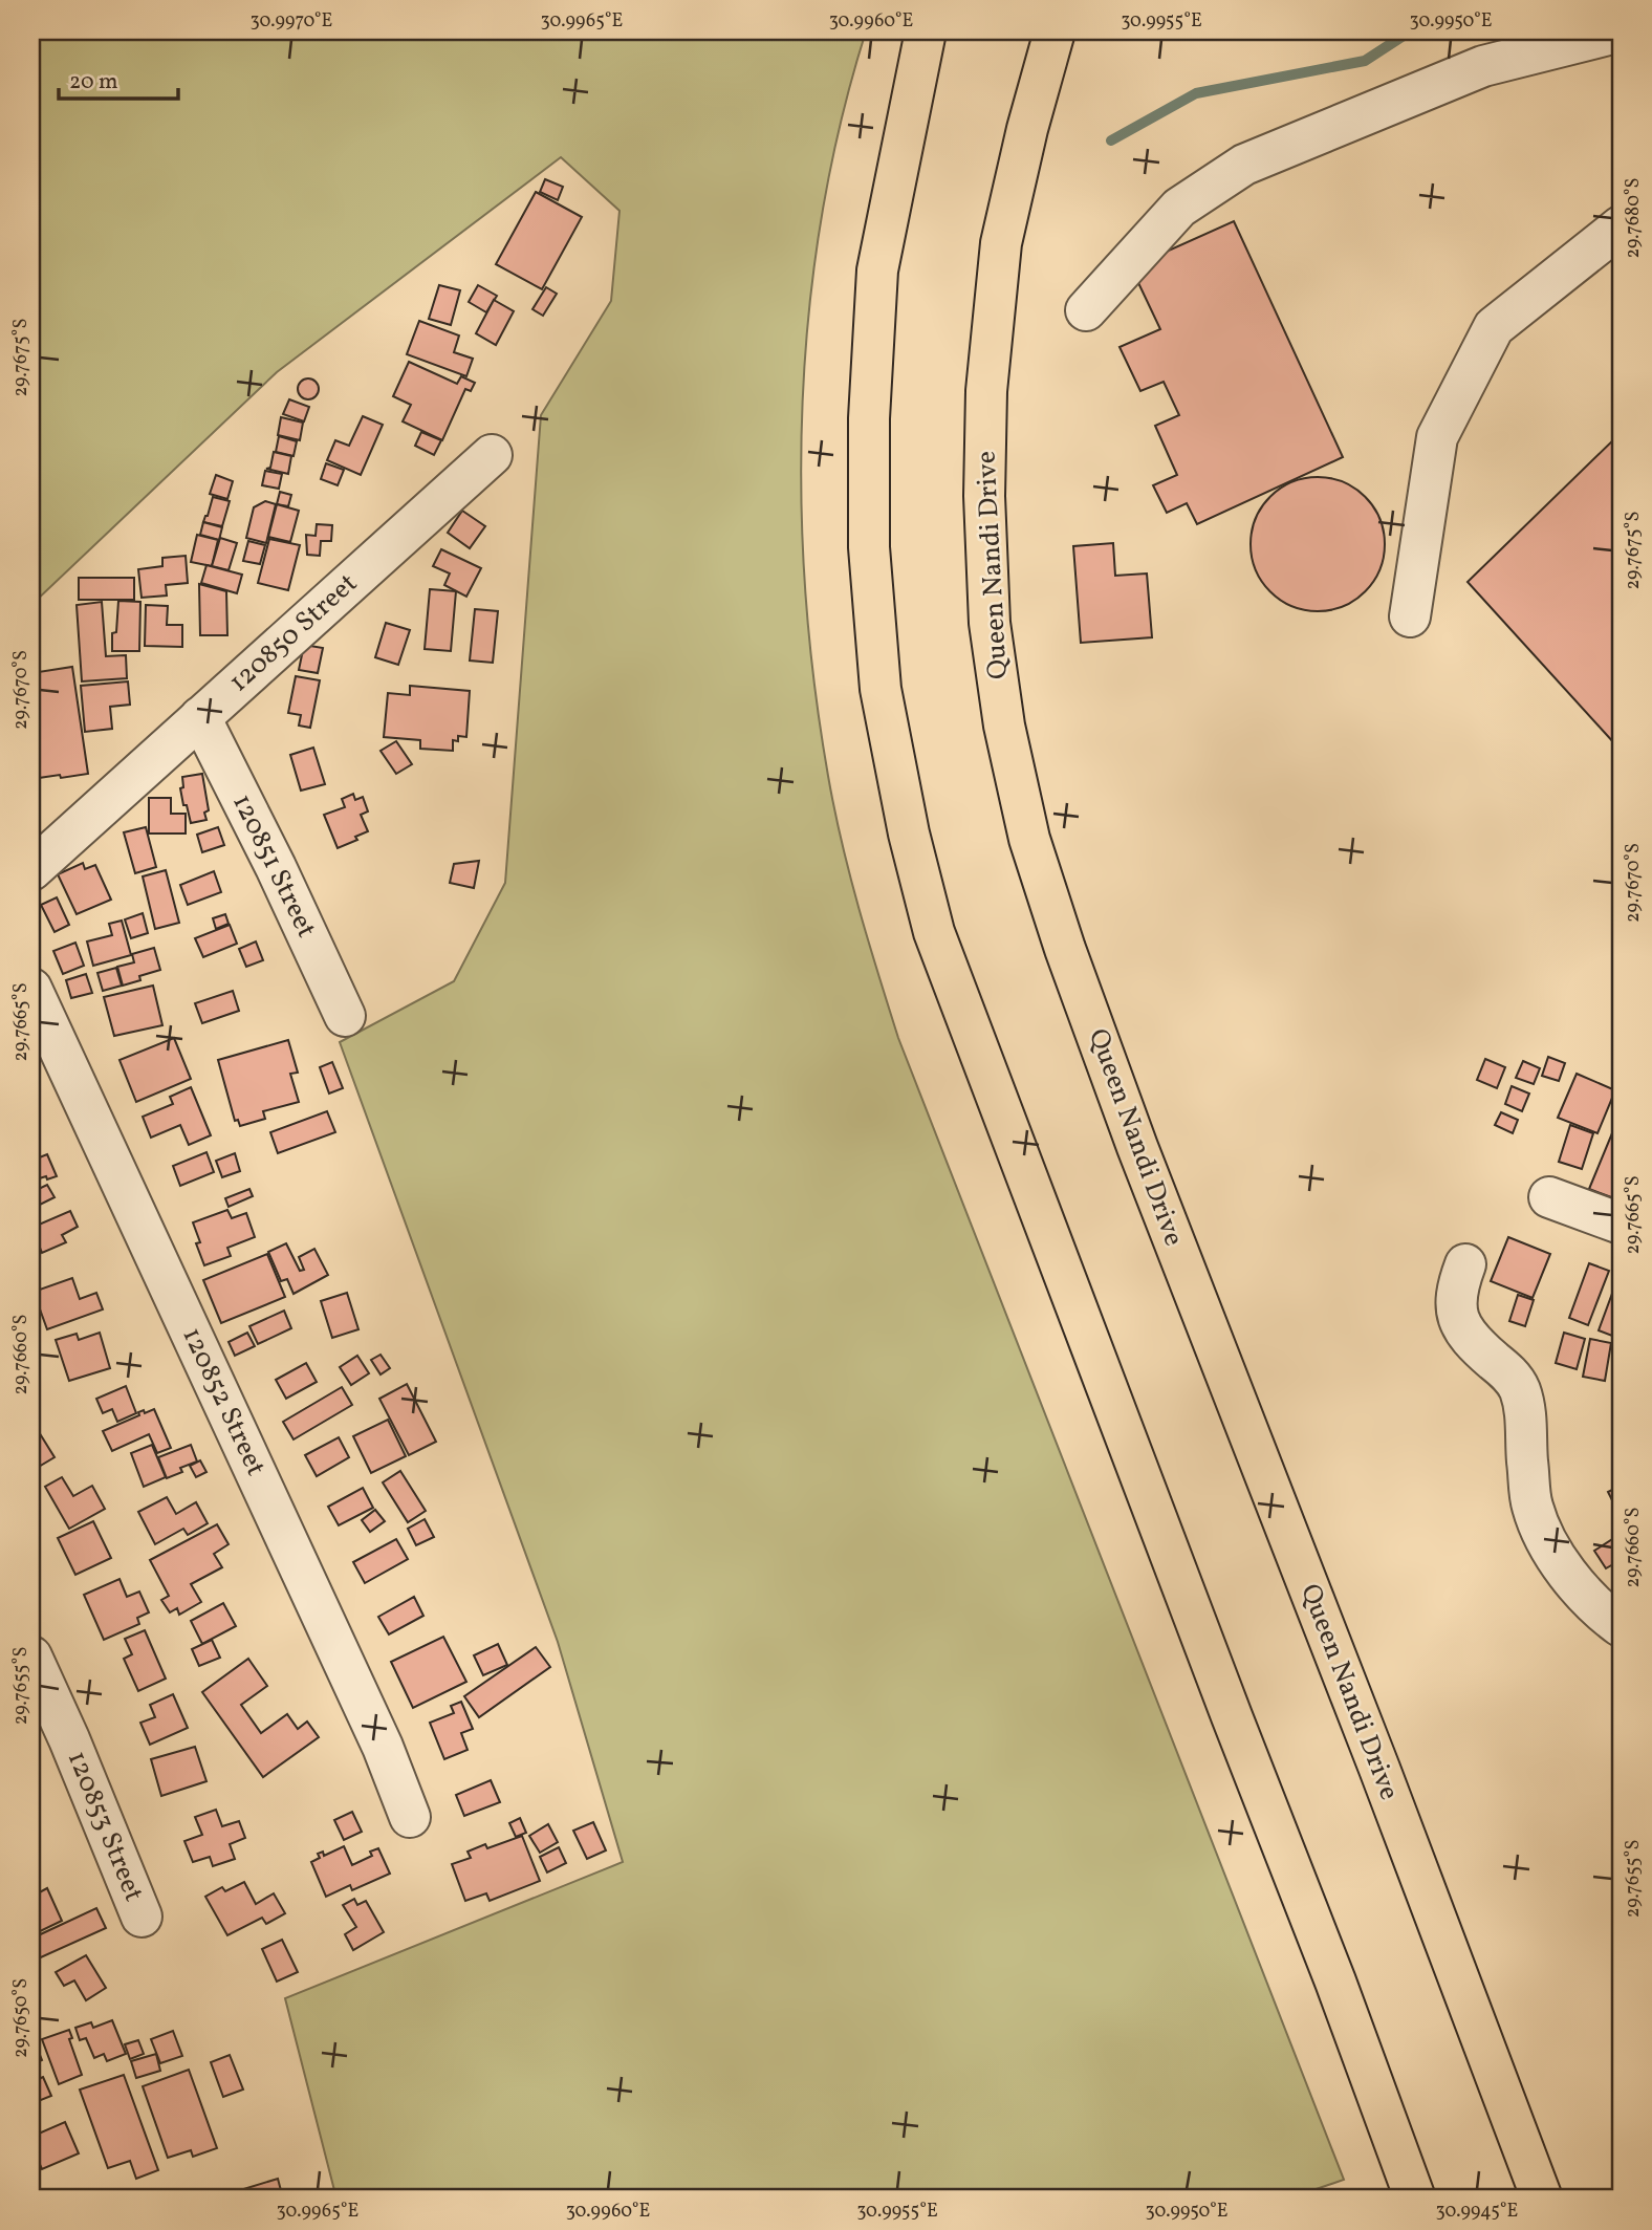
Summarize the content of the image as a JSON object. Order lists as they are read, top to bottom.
{
  "streets": {
    "main road": ["Queen Nandi Drive"],
    "street": [
      "120850 Street",
      "120851 Street",
      "120852 Street",
      "120853 Street"
    ]
  },
  "crossings": [
    ["120850 Street", "120851 Street"]
  ],
  "scale_bar": "20 m",
  "coordinates": [
    "30.9970°E",
    "30.9965°E",
    "30.9960°E",
    "30.9955°E",
    "30.9950°E",
    "29.7680°S",
    "29.7675°S",
    "29.7670°S",
    "29.7665°S",
    "29.7660°S",
    "29.7655°S",
    "29.7650°S",
    "30.9945°E"
  ]
}
